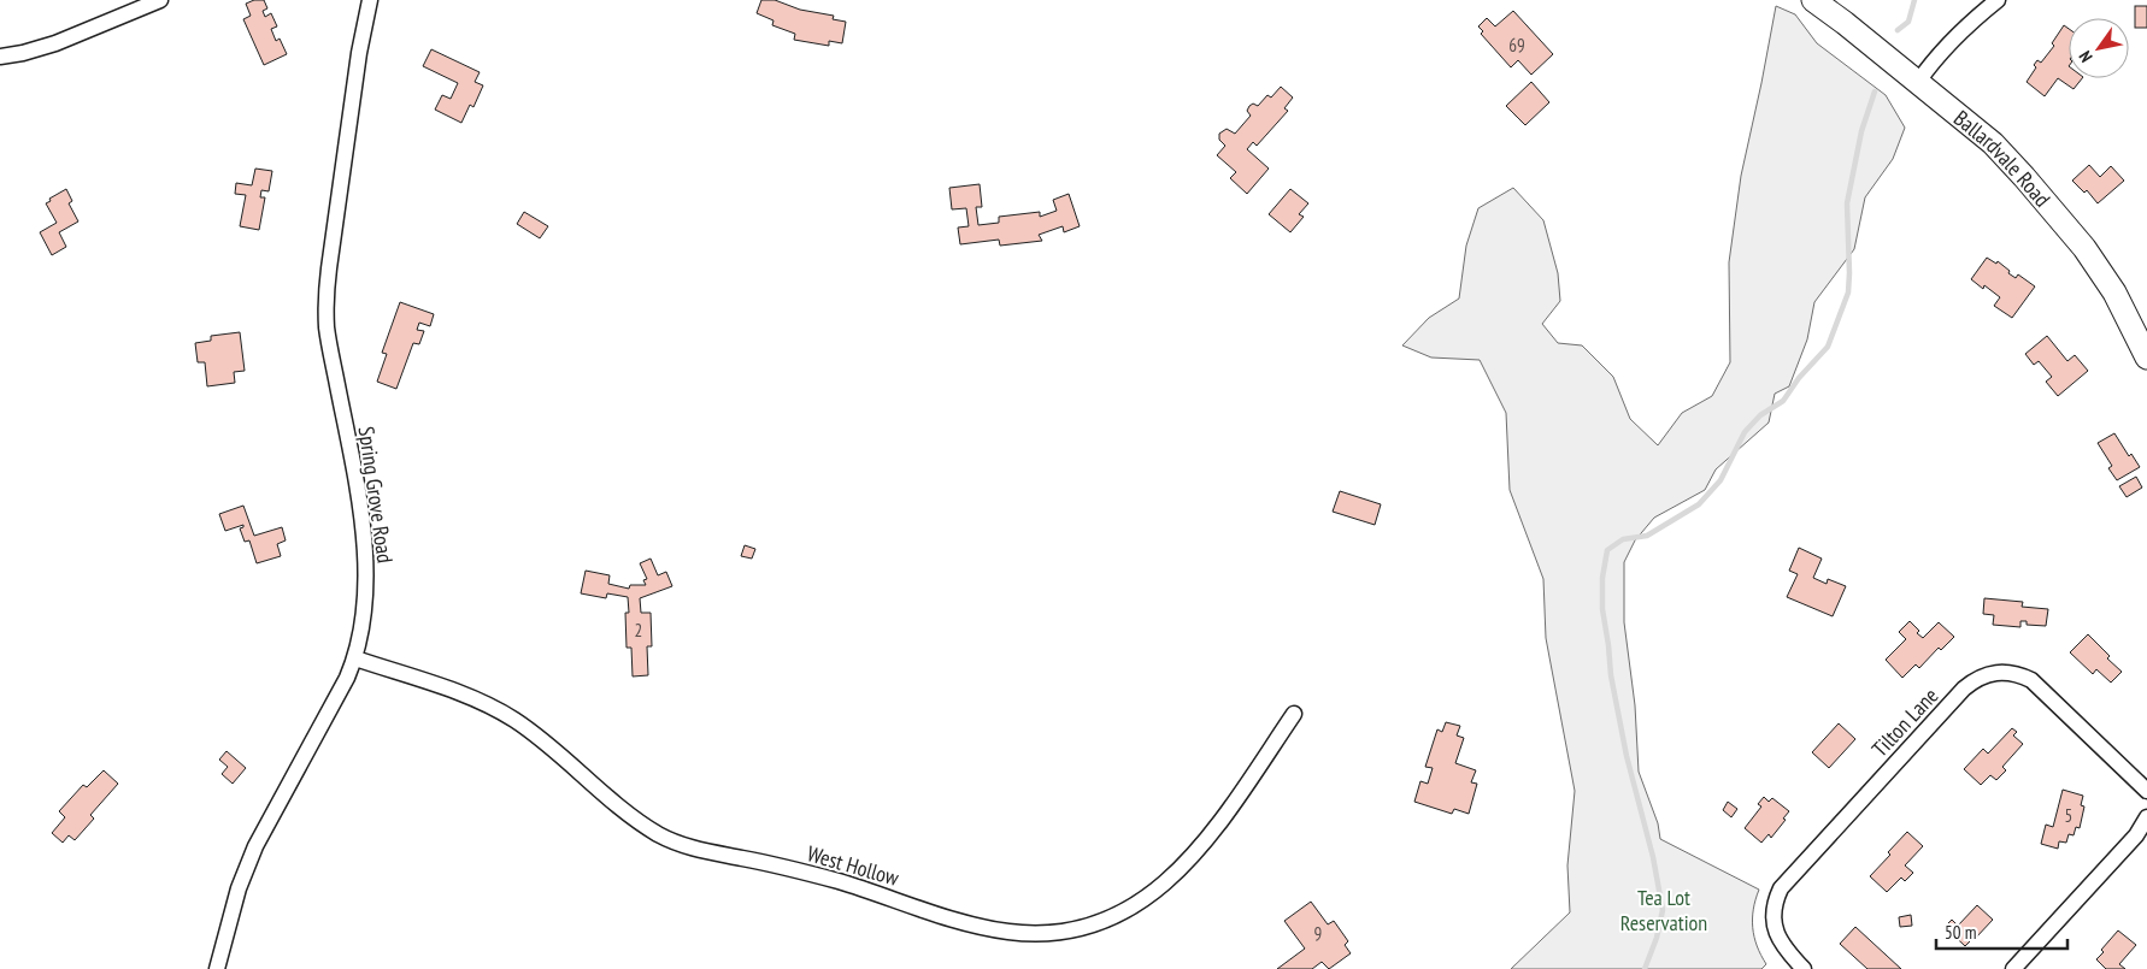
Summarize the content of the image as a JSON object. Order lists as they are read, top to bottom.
{
  "streets": {
    "street": [
      "Ballardvale Road",
      "Spring Grove Road",
      "Tilton Lane",
      "West Hollow"
    ]
  },
  "crossings": [
    ["Spring Grove Road", "West Hollow"]
  ],
  "parks": ["Tea Lot Reservation"],
  "house_numbers": [
    "69",
    "2",
    "5",
    "9"
  ],
  "scale_bar": "50 m",
  "north": "bottom left"
}
